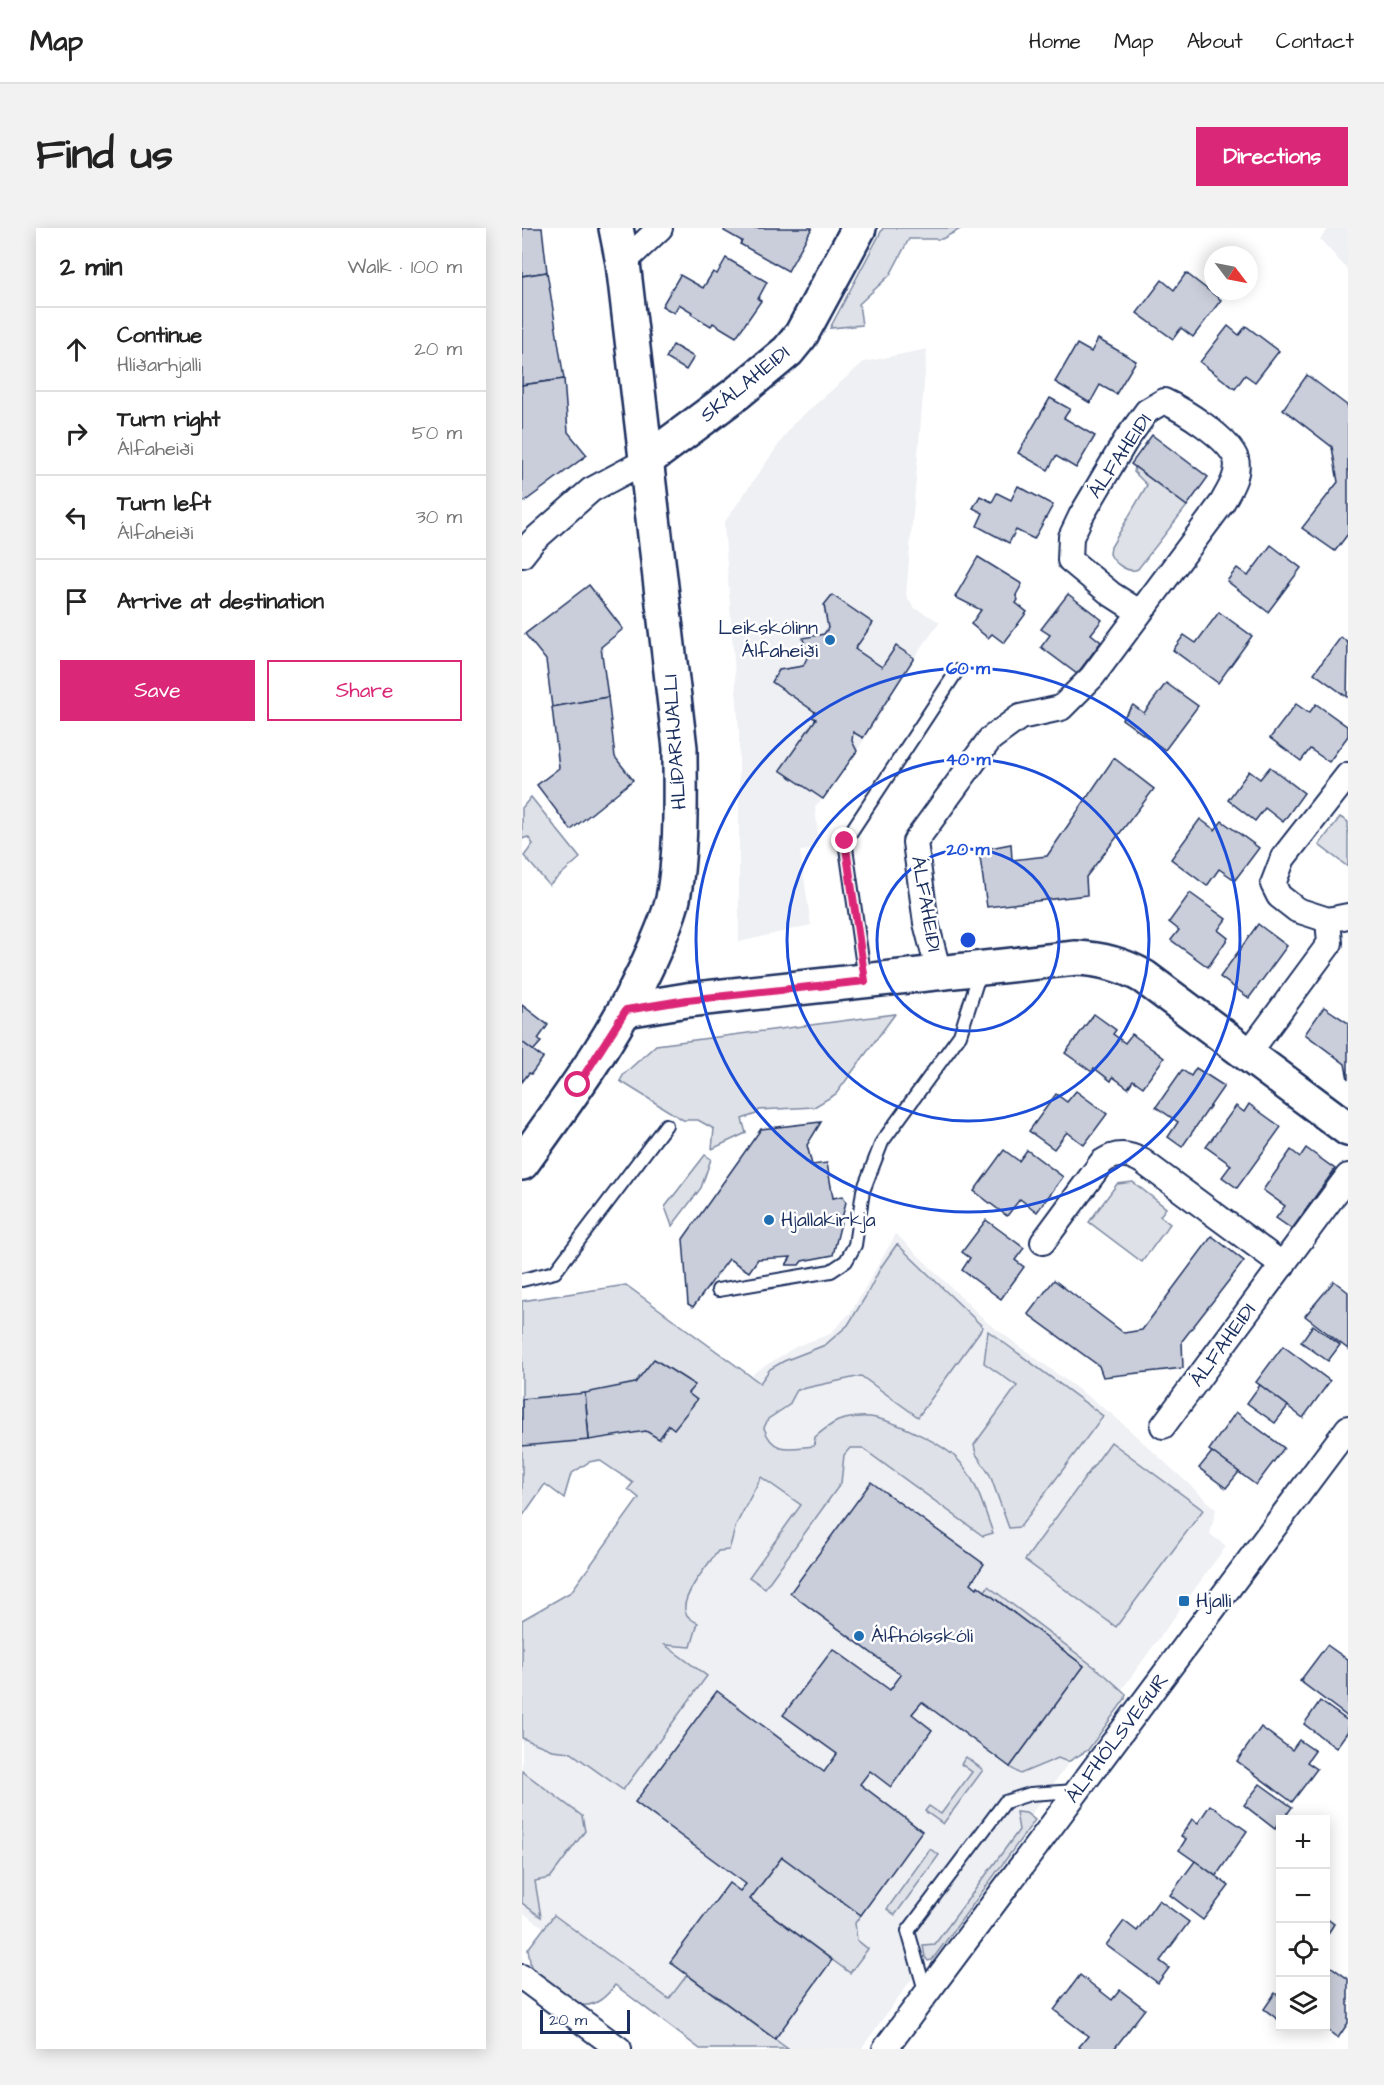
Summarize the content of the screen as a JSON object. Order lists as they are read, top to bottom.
{
  "streets": {
    "street": [
      "SKÁLAHEIÐI",
      "ÁLFAHEIÐI",
      "HLÍÐARHJALLI",
      "ÁLFHÓLSVEGUR"
    ]
  },
  "crossings": [
    ["SKÁLAHEIÐI", "HLÍÐARHJALLI"],
    ["ÁLFAHEIÐI", "HLÍÐARHJALLI"]
  ],
  "places": {
    "other": ["Leikskólinn Álfaheiði", "Hjallakirkja", "Álfhólsskóli"],
    "transit": ["Hjalli"]
  },
  "scale_bar": "20 m",
  "north": "bottom right",
  "page": {
    "header": "Map",
    "nav": [
      "Home",
      "Map",
      "About",
      "Contact"
    ],
    "title": "Find us",
    "buttons": [
      "Directions",
      ["Save", "Share"]
    ],
    "heading": ["2 min", "Walk · 100 m"],
    "list": [
      ["Continue", "Hlíðarhjalli", "20 m"],
      ["Turn right", "Álfaheiði", "50 m"],
      ["Turn left", "Álfaheiði", "30 m"],
      "Arrive at destination"
    ],
    "map_buttons": ["+", "−"],
    "scale": "20 m"
  },
  "rings": ["60 m", "40 m", "20 m"]
}
